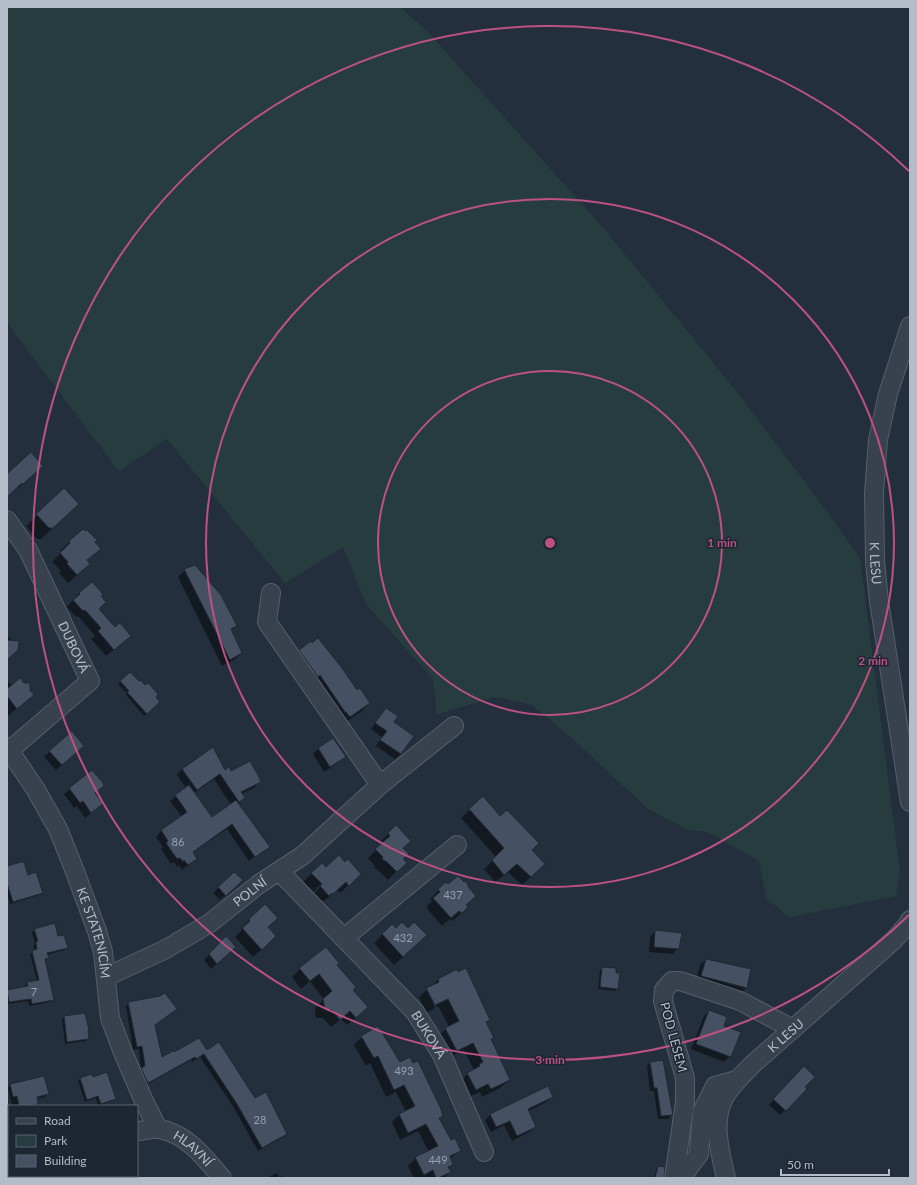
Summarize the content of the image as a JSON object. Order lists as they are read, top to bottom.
{
  "streets": {
    "street": [
      "K LESU",
      "DUBOVÁ",
      "POLNÍ",
      "KE STATENICÍM",
      "BUKOVÁ",
      "POD LESEM",
      "HLAVNÍ"
    ]
  },
  "crossings": [
    ["K LESU", "POD LESEM"],
    ["DUBOVÁ", "KE STATENICÍM"],
    ["POLNÍ", "KE STATENICÍM"],
    ["POLNÍ", "BUKOVÁ"],
    ["KE STATENICÍM", "HLAVNÍ"]
  ],
  "house_numbers": [
    "86",
    "437",
    "432",
    "7",
    "493",
    "28",
    "449"
  ],
  "legend": ["Road", "Park", "Building"],
  "scale_bar": "50 m",
  "rings": ["1 min", "2 min", "3 min"]
}
